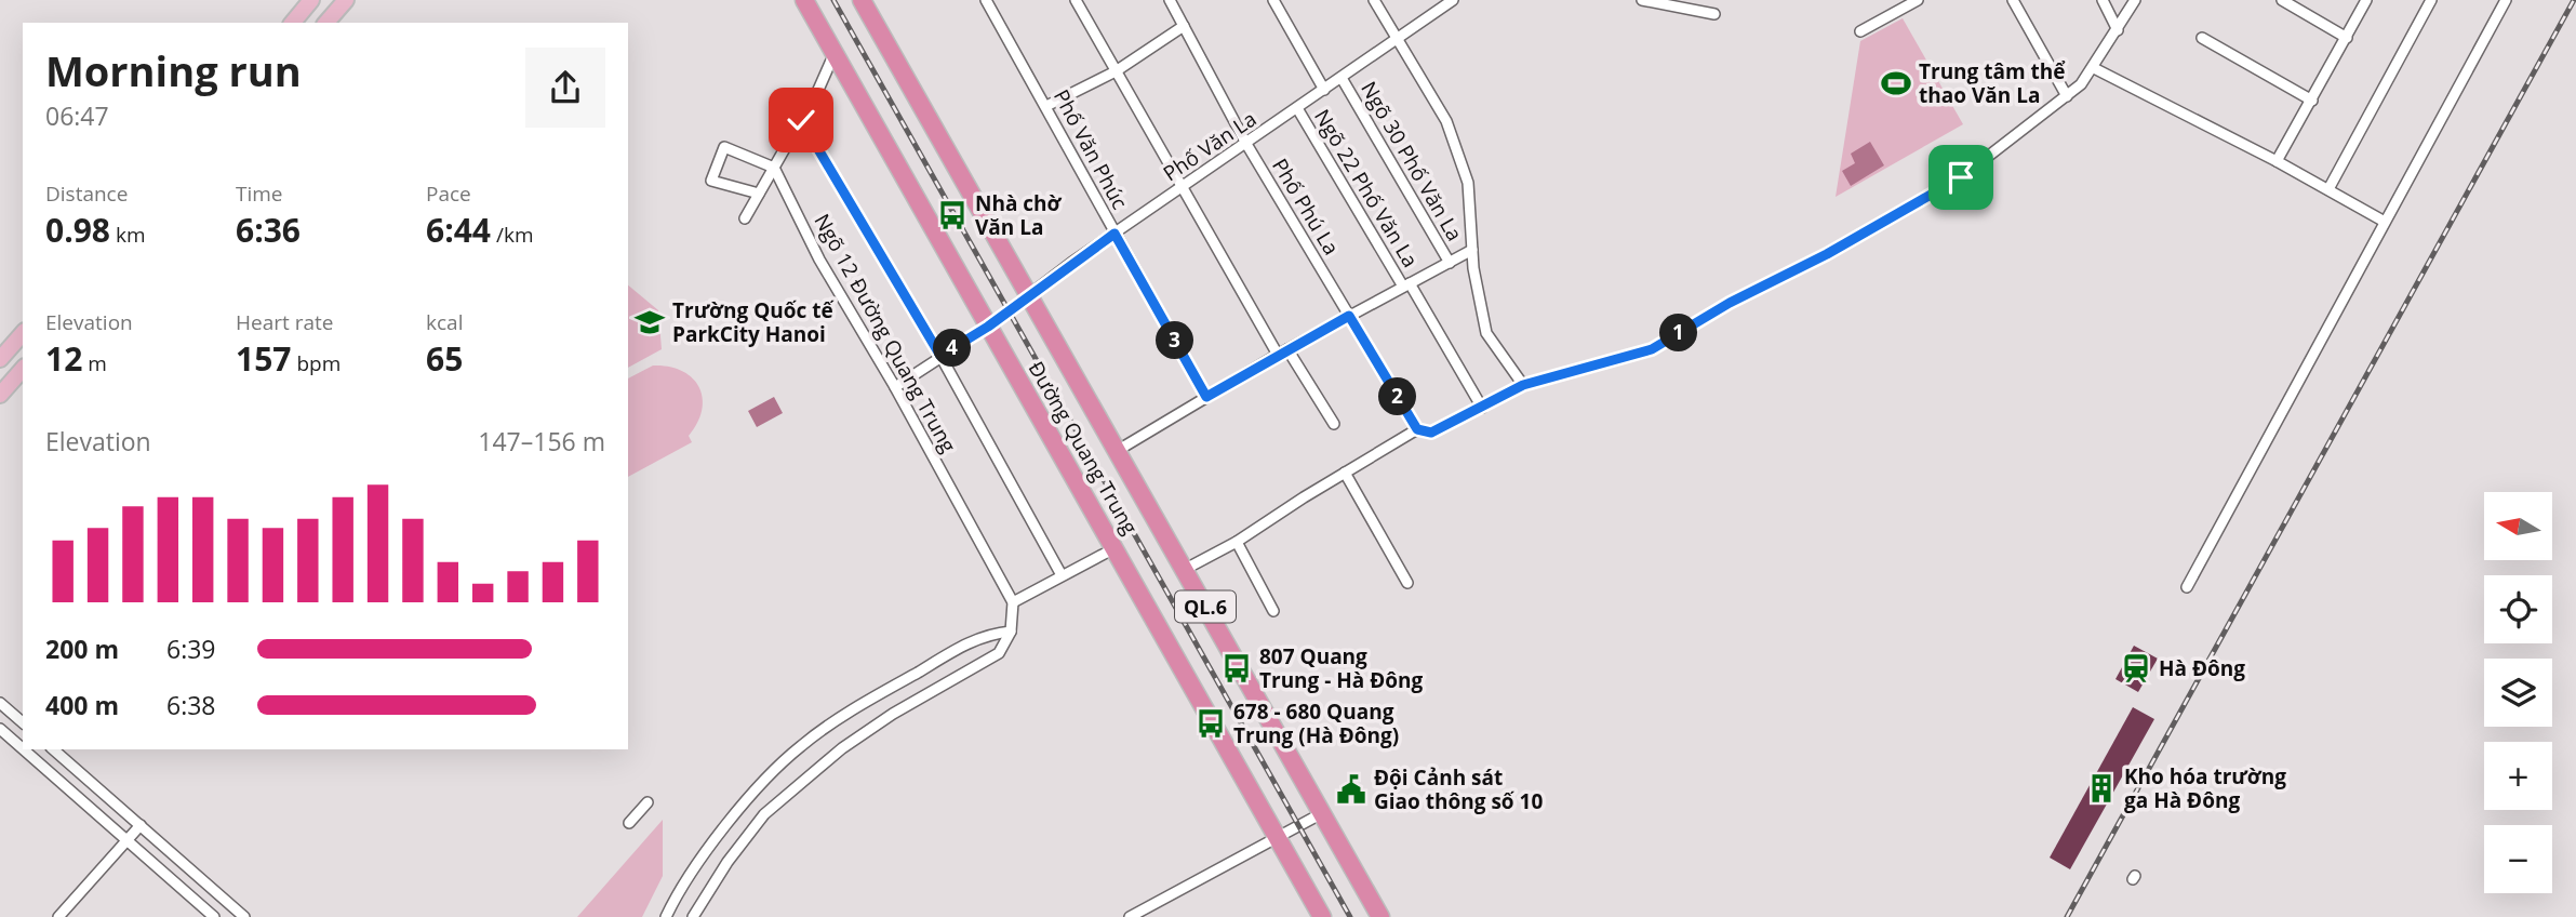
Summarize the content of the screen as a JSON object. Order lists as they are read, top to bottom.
{
  "streets": {
    "highway": ["Đường Quang Trung", "QL.6"],
    "street": [
      "Phố Văn La",
      "Phố Văn Phúc",
      "Ngõ 30 Phố Văn La",
      "Ngõ 22 Phố Văn La",
      "Phố Phú La",
      "Ngõ 12 Đường Quang Trung"
    ]
  },
  "crossings": [
    ["Phố Văn La", "Phố Văn Phúc"],
    ["Phố Văn La", "Ngõ 30 Phố Văn La"],
    ["Phố Văn La", "Ngõ 22 Phố Văn La"],
    ["Phố Văn La", "Phố Phú La"],
    ["Phố Văn La", "Ngõ 12 Đường Quang Trung"],
    ["Phố Văn La", "Đường Quang Trung"]
  ],
  "places": {
    "sports": ["Trung tâm thể thao Văn La"],
    "bus stop": ["Nhà chờ Văn La", "807 Quang Trung - Hà Đông", "678 - 680 Quang Trung (Hà Đông)"],
    "school or university": ["Trường Quốc tế ParkCity Hanoi"],
    "station": ["Hà Đông"],
    "building": ["Kho hóa trường ga Hà Đông"],
    "public building": ["Đội Cảnh sát Giao thông số 10"]
  },
  "north": "left",
  "page": {
    "heading": ["Morning run", "06:47"],
    "stats": [
      ["Distance", "0.98 km"],
      ["Time", "6:36"],
      ["Pace", "6:44 /km"],
      ["Elevation", "12 m"],
      ["Heart rate", "157 bpm"],
      ["kcal", "65"]
    ],
    "pins": [
      "1",
      "3",
      "4",
      "2"
    ],
    "chart": ["Elevation", "147–156 m"],
    "map_buttons": ["+", "−"],
    "list": [
      {
        "name": "200 m",
        "note": "6:39"
      },
      {
        "name": "400 m",
        "note": "6:38"
      }
    ]
  }
}
